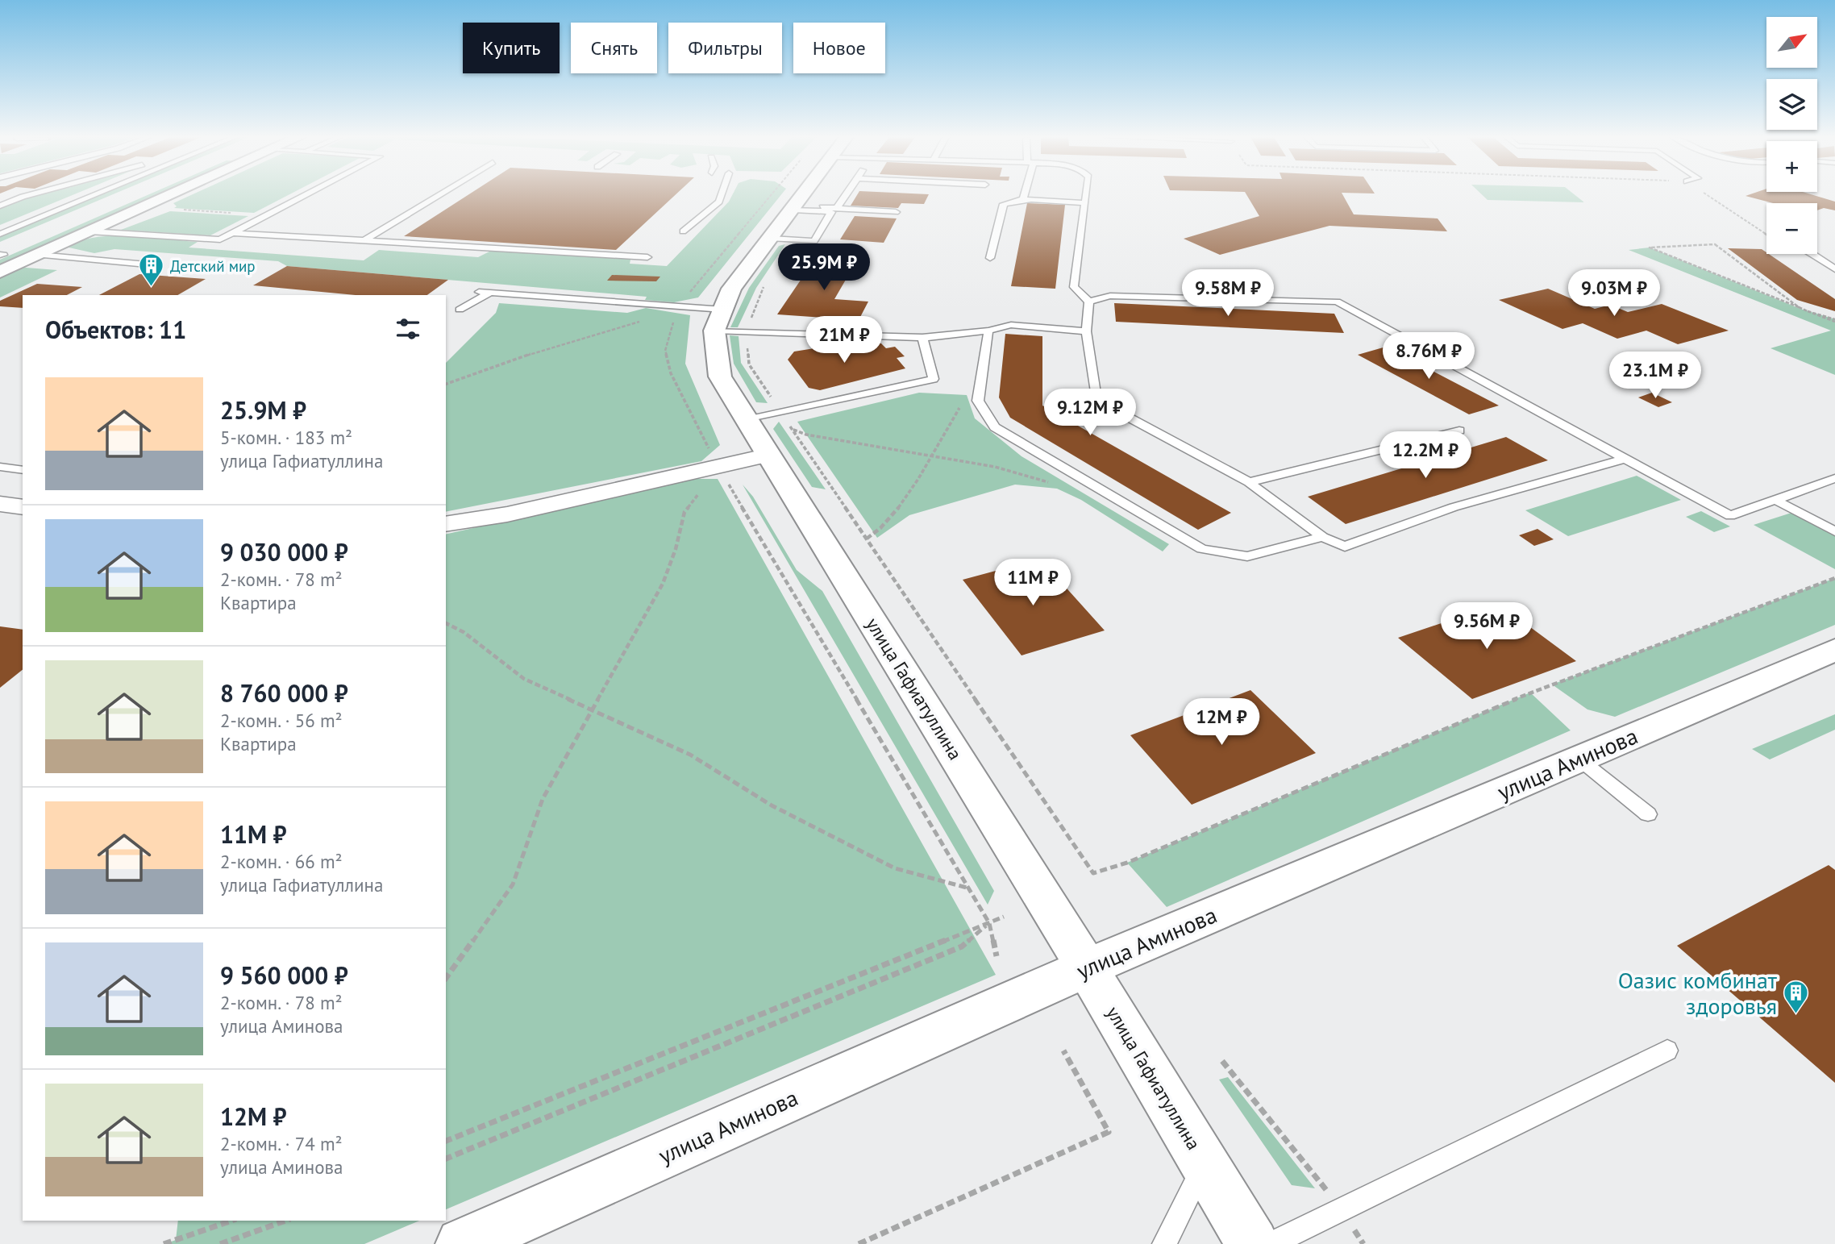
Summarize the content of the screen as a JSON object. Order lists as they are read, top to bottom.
{
  "streets": {
    "street": ["улица Гафиатуллина", "улица Аминова"]
  },
  "crossings": [
    ["улица Гафиатуллина", "улица Аминова"]
  ],
  "places": {
    "building": ["Детский мир", "Оазис комбинат здоровья"]
  },
  "north": "top right",
  "page": {
    "map_buttons": ["+", "−"],
    "chip": [
      "Купить",
      "Снять",
      "Фильтры",
      "Новое"
    ],
    "price": [
      "25.9M ₽",
      "9.58M ₽",
      "9.03M ₽",
      "21M ₽",
      "8.76M ₽",
      "23.1M ₽",
      "9.12M ₽",
      "12.2M ₽",
      "11M ₽",
      "9.56M ₽",
      "12M ₽"
    ],
    "heading": "Объектов: 11",
    "list": [
      {
        "name": "25.9M ₽",
        "note": "5-комн. · 183 m² · улица Гафиатуллина"
      },
      {
        "name": "9 030 000 ₽",
        "note": "2-комн. · 78 m² · Квартира"
      },
      {
        "name": "8 760 000 ₽",
        "note": "2-комн. · 56 m² · Квартира"
      },
      {
        "name": "11M ₽",
        "note": "2-комн. · 66 m² · улица Гафиатуллина"
      },
      {
        "name": "9 560 000 ₽",
        "note": "2-комн. · 78 m² · улица Аминова"
      },
      {
        "name": "12M ₽",
        "note": "2-комн. · 74 m² · улица Аминова"
      }
    ]
  }
}
